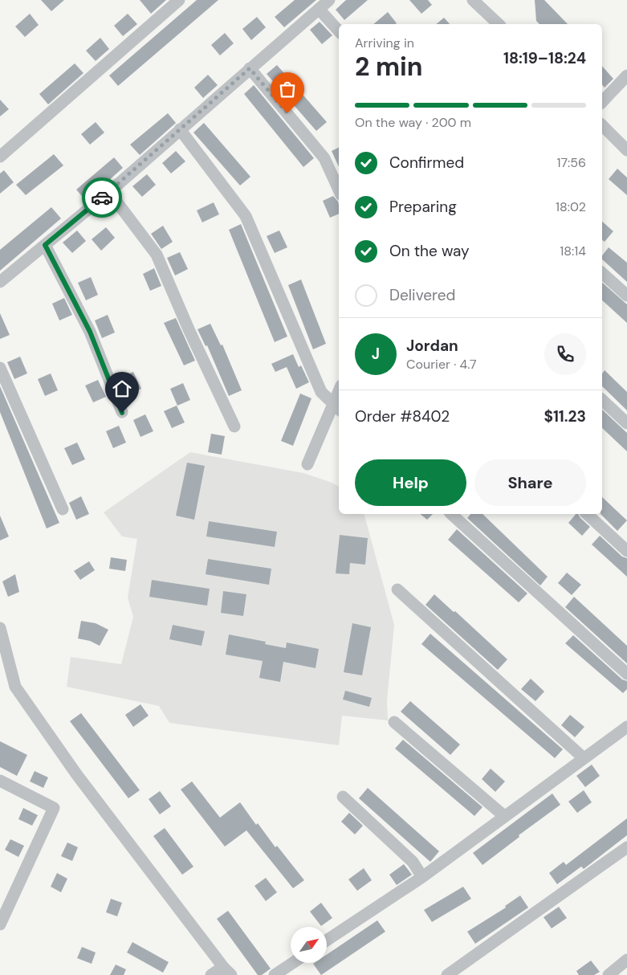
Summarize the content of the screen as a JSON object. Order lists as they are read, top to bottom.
{
  "north": "top right",
  "page": {
    "heading": ["2 min", "Arriving in", "18:19–18:24"],
    "panel": [
      "Jordan",
      "Courier · 4.7",
      "Order #8402",
      "$11.23"
    ],
    "bar": "On the way · 200 m",
    "list": [
      ["Confirmed", "17:56"],
      ["Preparing", "18:02"],
      ["On the way", "18:14"],
      "Delivered"
    ],
    "round": "J",
    "buttons": ["Help", "Share"]
  }
}
